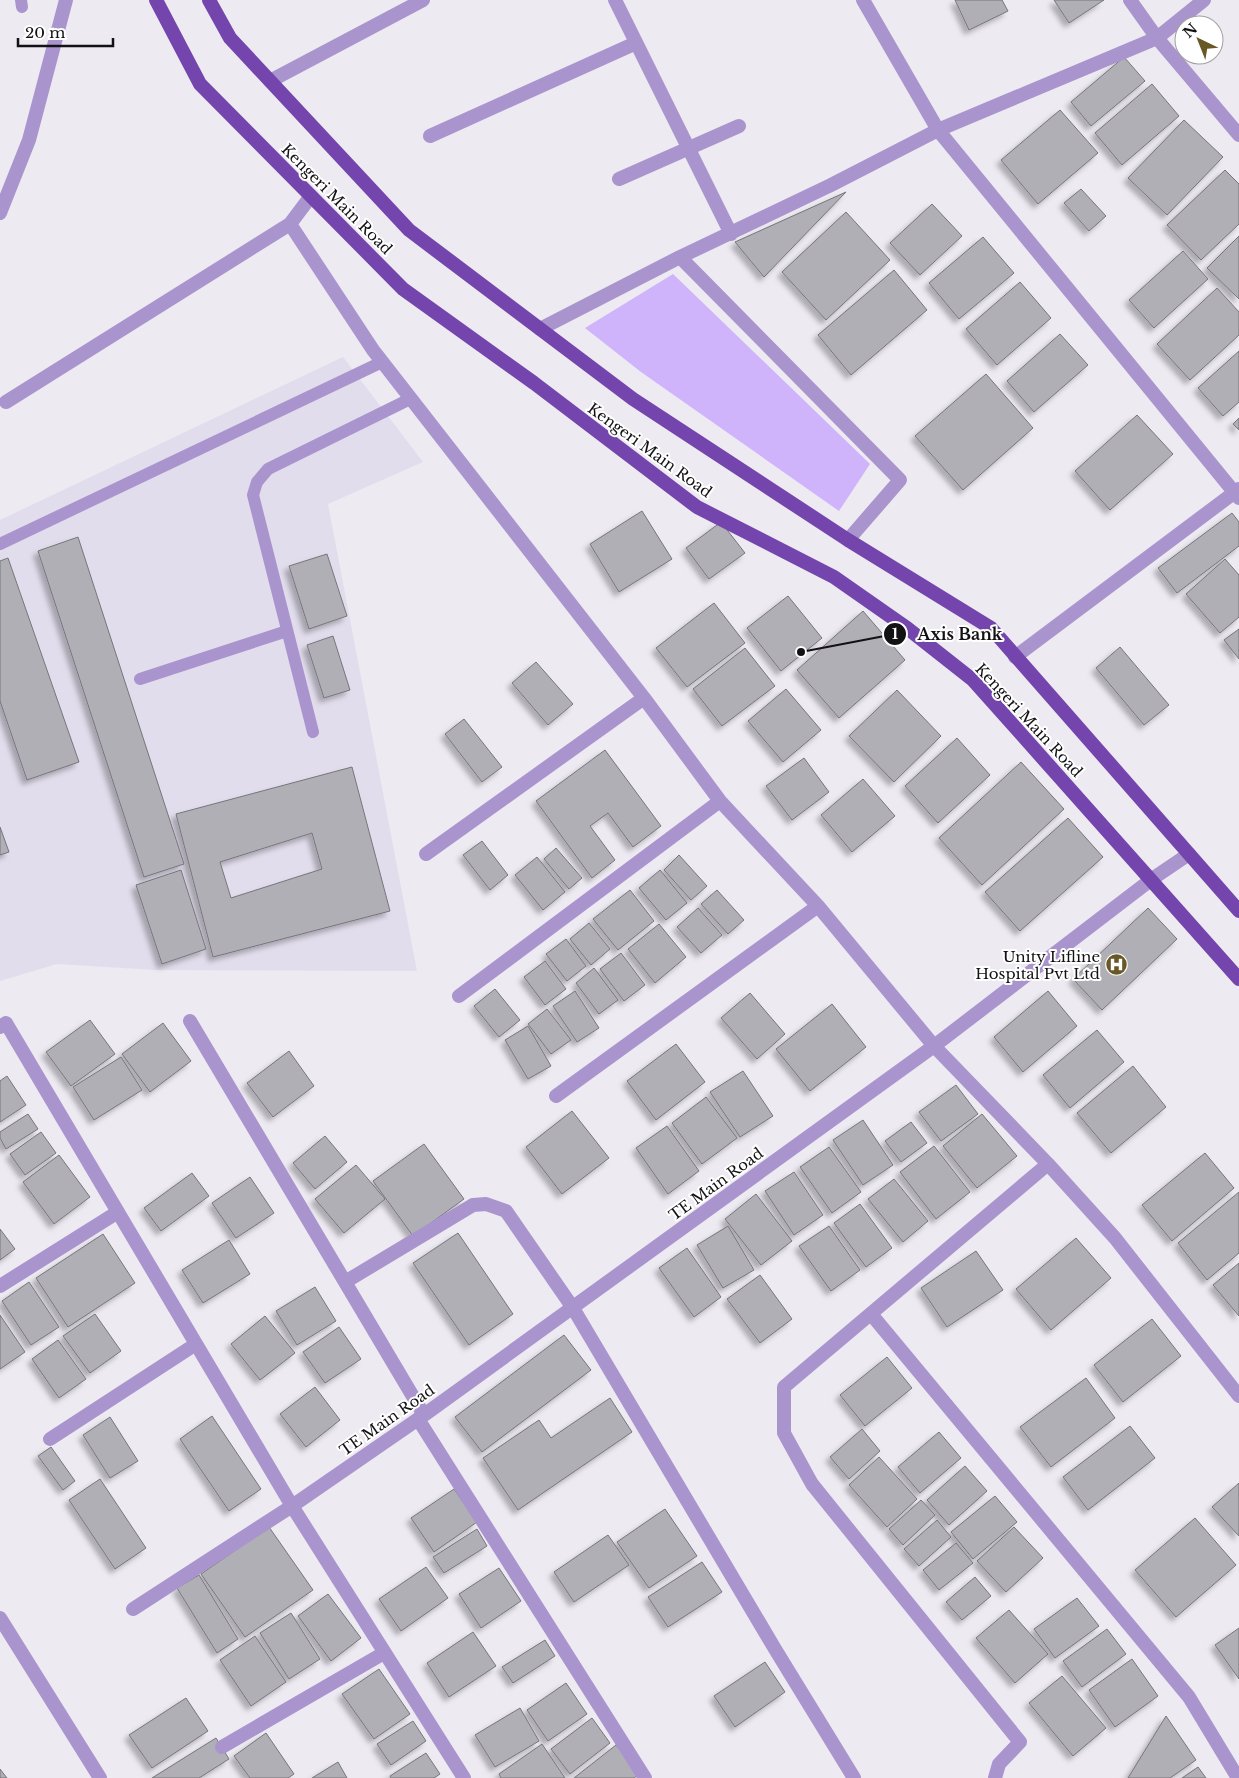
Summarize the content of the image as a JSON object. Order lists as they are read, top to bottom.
{
  "streets": {
    "main road": ["Kengeri Main Road"],
    "street": ["TE Main Road"]
  },
  "crossings": [
    ["Kengeri Main Road", "TE Main Road"]
  ],
  "places": {
    "other": ["Axis Bank"],
    "hospital": ["Unity Lifline Hospital Pvt Ltd"]
  },
  "scale_bar": "20 m",
  "north": "top left"
}
